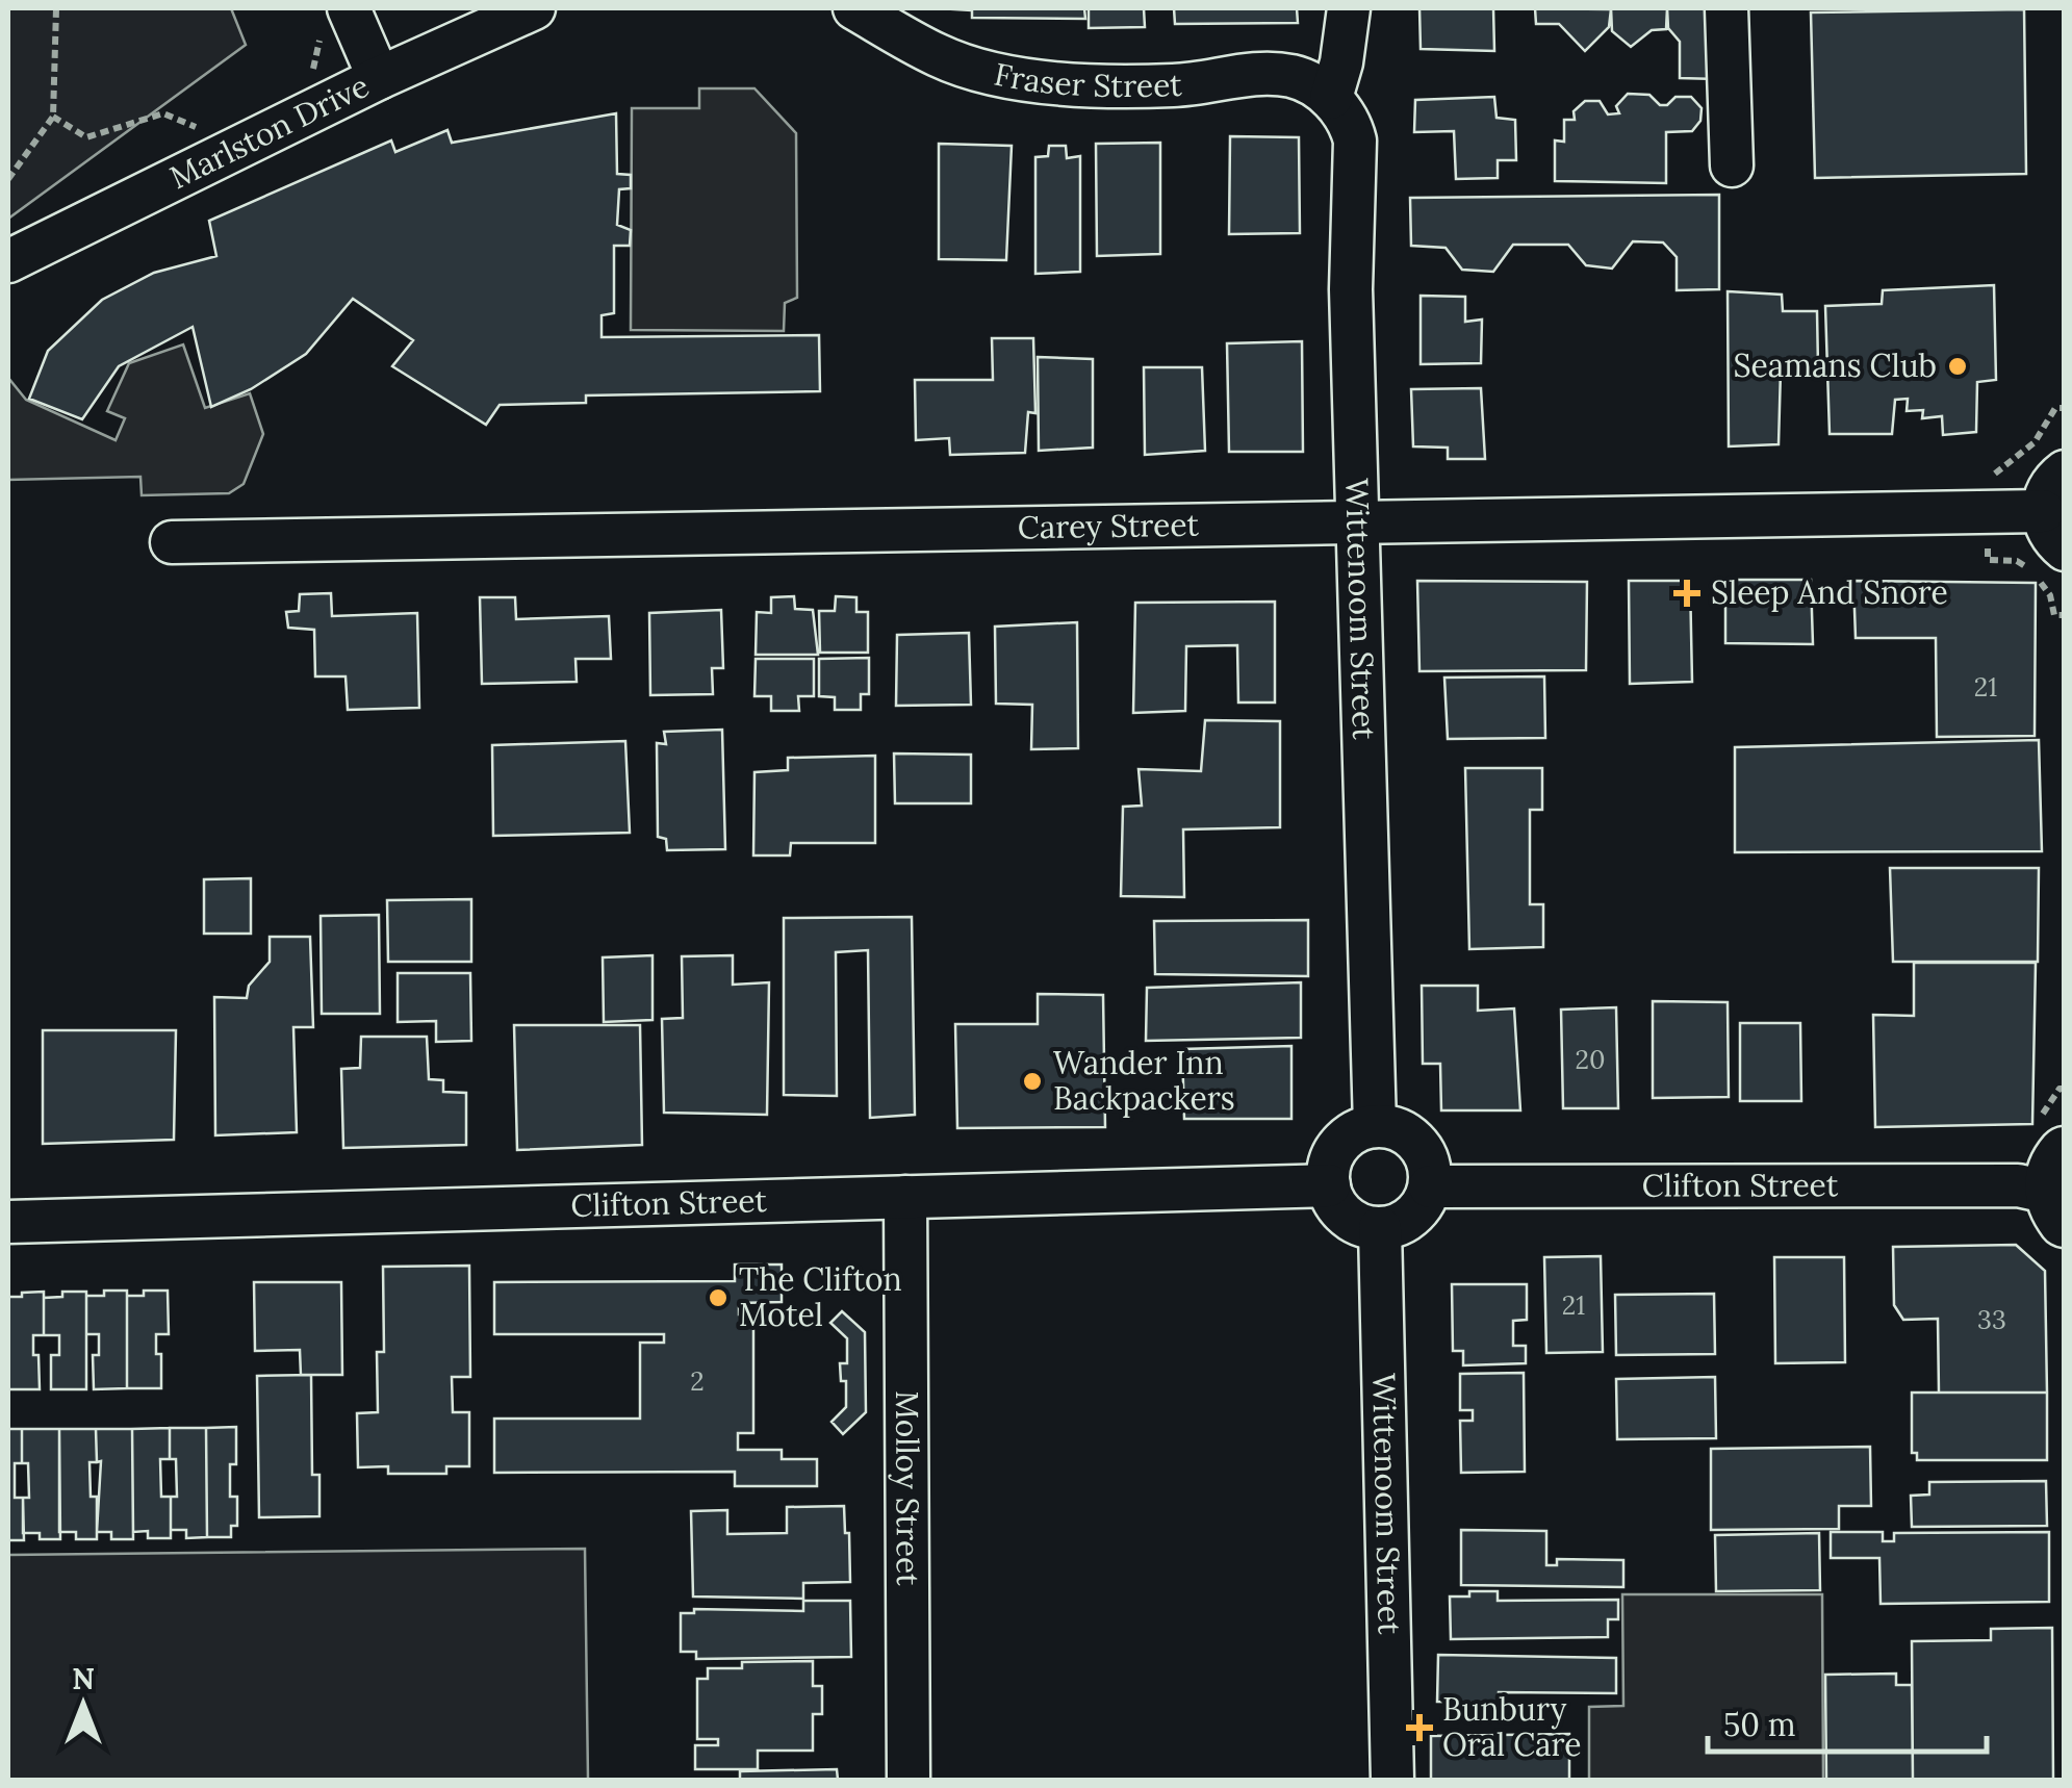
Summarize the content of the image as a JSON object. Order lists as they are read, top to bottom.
{
  "streets": {
    "street": [
      "Fraser Street",
      "Marlston Drive",
      "Carey Street",
      "Wittenoom Street",
      "Clifton Street",
      "Molloy Street"
    ]
  },
  "crossings": [
    ["Fraser Street", "Wittenoom Street"],
    ["Carey Street", "Wittenoom Street"],
    ["Wittenoom Street", "Clifton Street"],
    ["Clifton Street", "Molloy Street"]
  ],
  "places": {
    "other": ["Seamans Club", "Wander Inn Backpackers", "The Clifton Motel"],
    "health": ["Sleep And Snore", "Bunbury Oral Care"]
  },
  "house_numbers": [
    "21",
    "20",
    "21",
    "33",
    "2"
  ],
  "scale_bar": "50 m",
  "north": "top"
}
